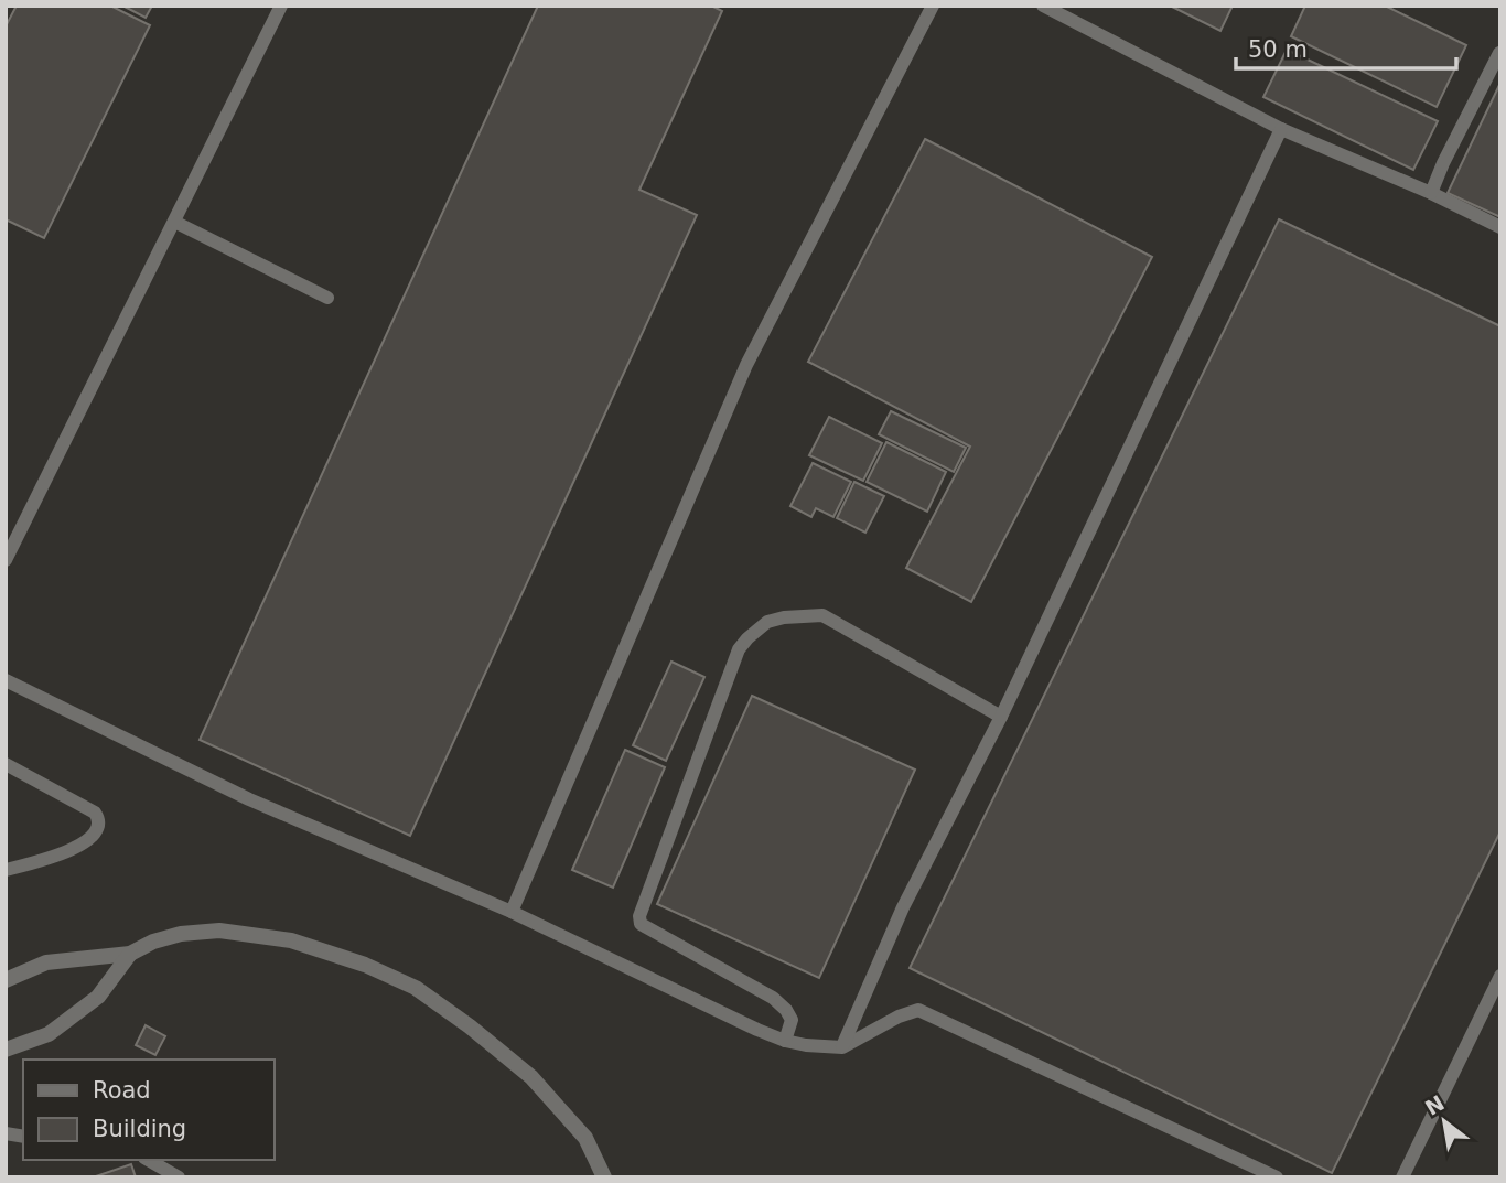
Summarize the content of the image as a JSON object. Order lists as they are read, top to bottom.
{
  "legend": ["Road", "Building"],
  "scale_bar": "50 m",
  "north": "top left"
}
